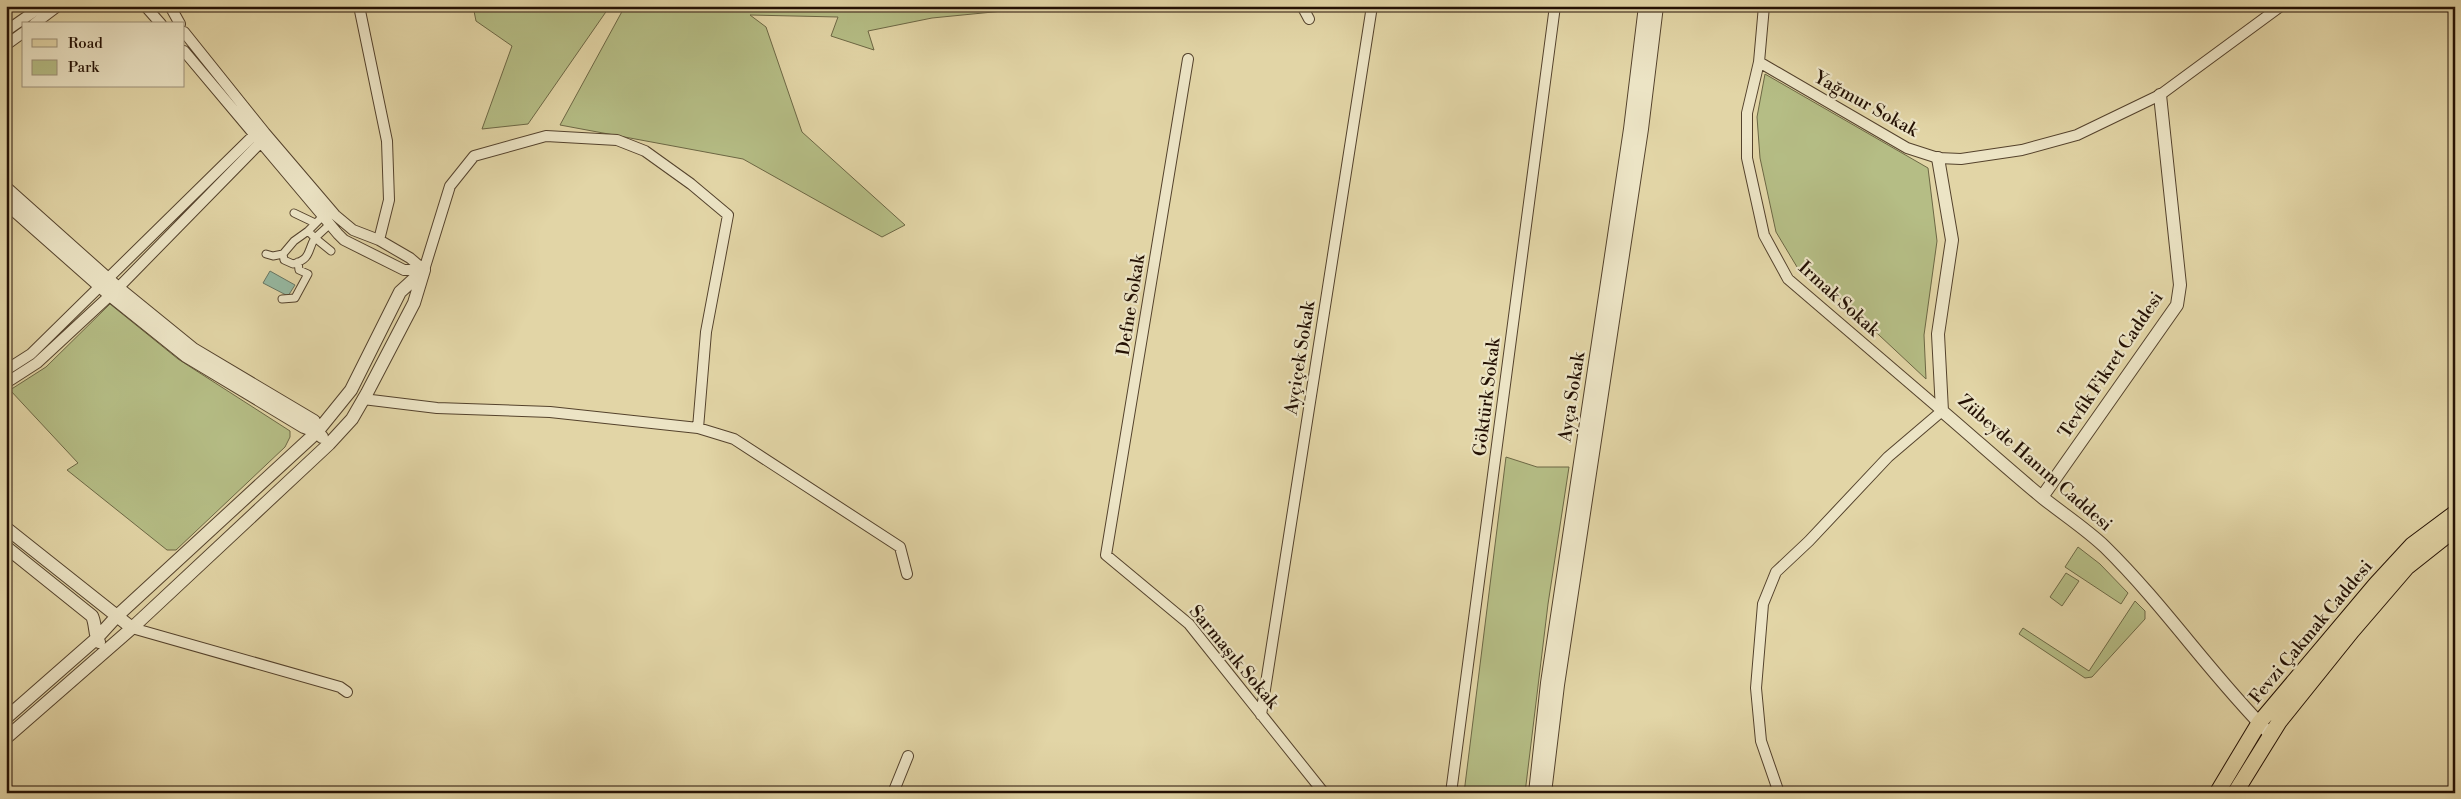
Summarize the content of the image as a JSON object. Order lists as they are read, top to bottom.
{
  "streets": {
    "main road": ["Fevzi Çakmak Caddesi"],
    "street": [
      "Yağmur Sokak",
      "Irmak Sokak",
      "Defne Sokak",
      "Ayçiçek Sokak",
      "Tevfik Fikret Caddesi",
      "Göktürk Sokak",
      "Ayça Sokak",
      "Zübeyde Hanım Caddesi",
      "Sarmaşık Sokak"
    ]
  },
  "crossings": [
    ["Yağmur Sokak", "Irmak Sokak"],
    ["Yağmur Sokak", "Tevfik Fikret Caddesi"],
    ["Yağmur Sokak", "Zübeyde Hanım Caddesi"],
    ["Irmak Sokak", "Zübeyde Hanım Caddesi"],
    ["Defne Sokak", "Sarmaşık Sokak"],
    ["Ayçiçek Sokak", "Sarmaşık Sokak"],
    ["Tevfik Fikret Caddesi", "Zübeyde Hanım Caddesi"],
    ["Zübeyde Hanım Caddesi", "Fevzi Çakmak Caddesi"]
  ],
  "legend": ["Road", "Park"]
}
